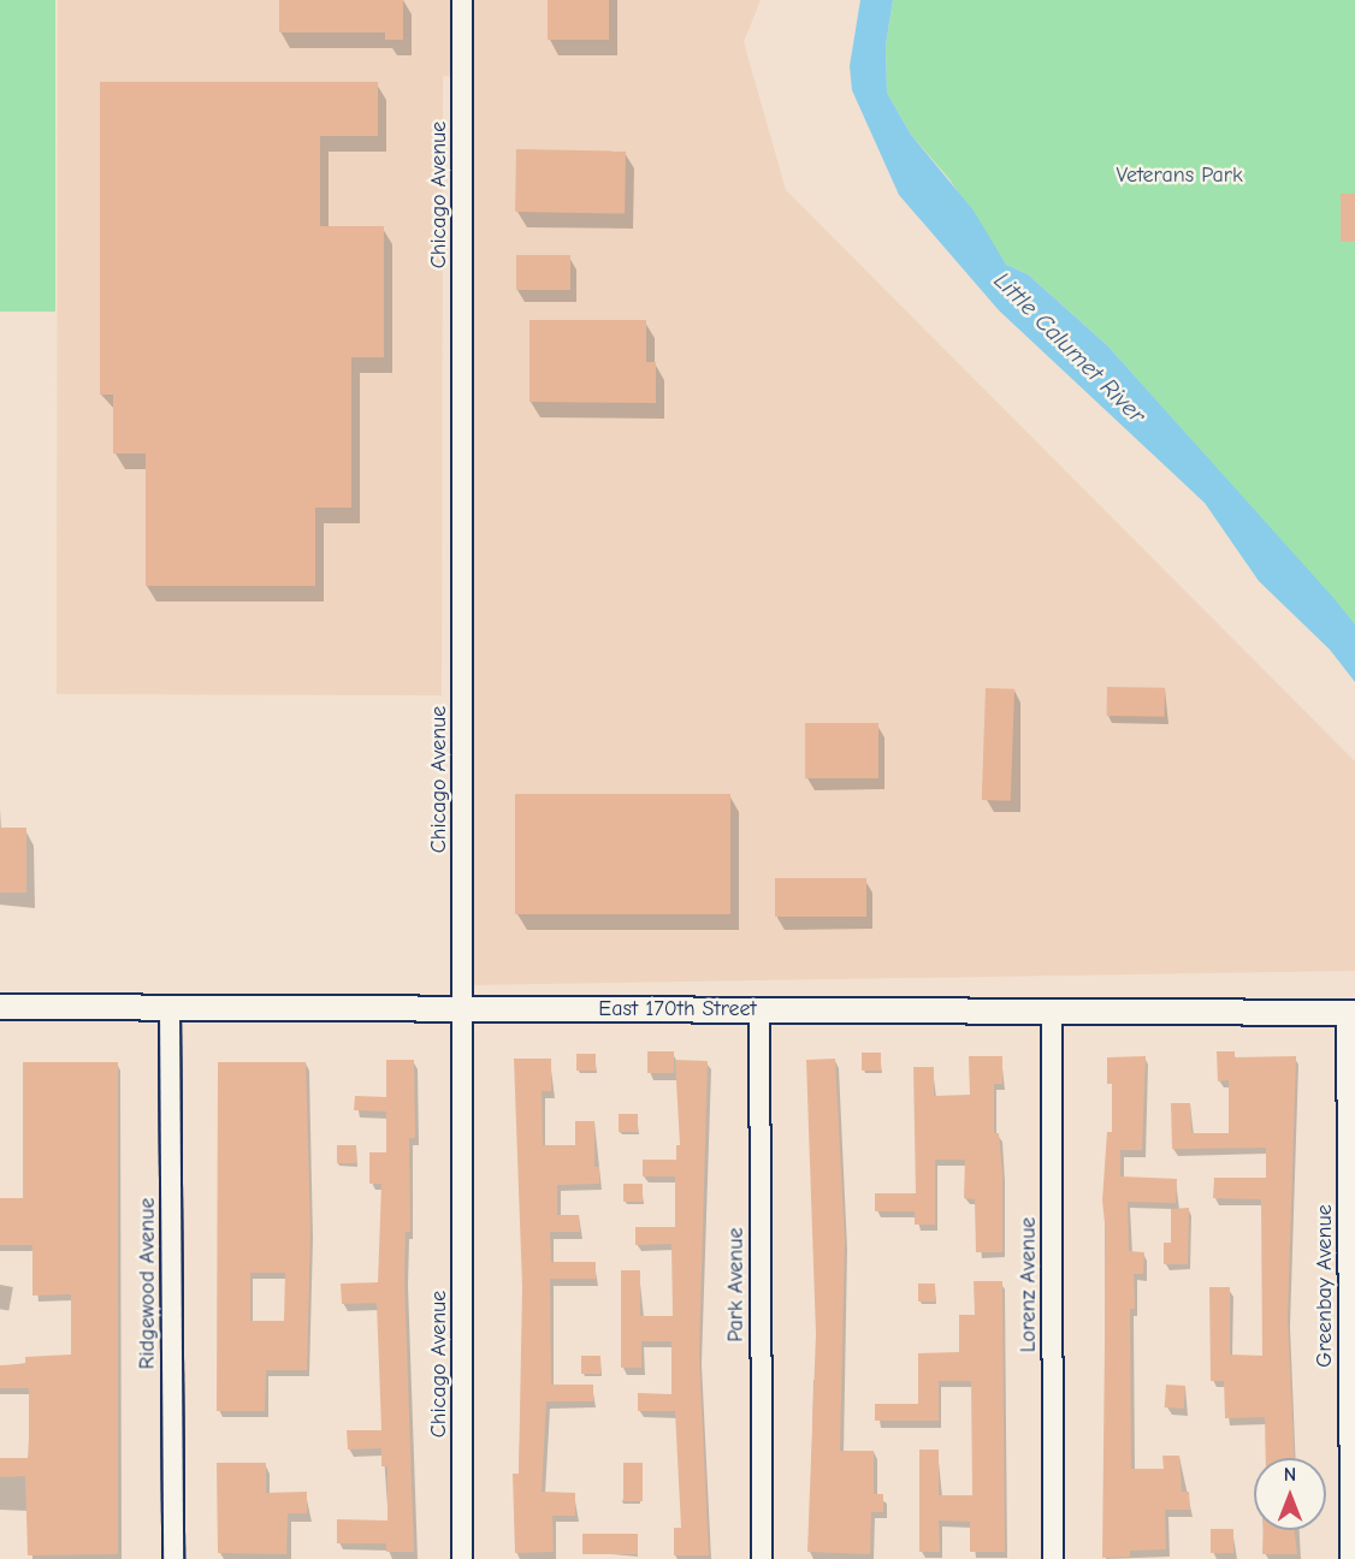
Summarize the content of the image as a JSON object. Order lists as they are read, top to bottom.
{
  "streets": {
    "street": [
      "Chicago Avenue",
      "East 170th Street",
      "Ridgewood Avenue",
      "Park Avenue",
      "Lorenz Avenue",
      "Greenbay Avenue"
    ]
  },
  "crossings": [
    ["Chicago Avenue", "East 170th Street"],
    ["East 170th Street", "Ridgewood Avenue"],
    ["East 170th Street", "Park Avenue"],
    ["East 170th Street", "Lorenz Avenue"],
    ["East 170th Street", "Greenbay Avenue"]
  ],
  "water": ["Little Calumet River"],
  "parks": ["Veterans Park"],
  "north": "top"
}
